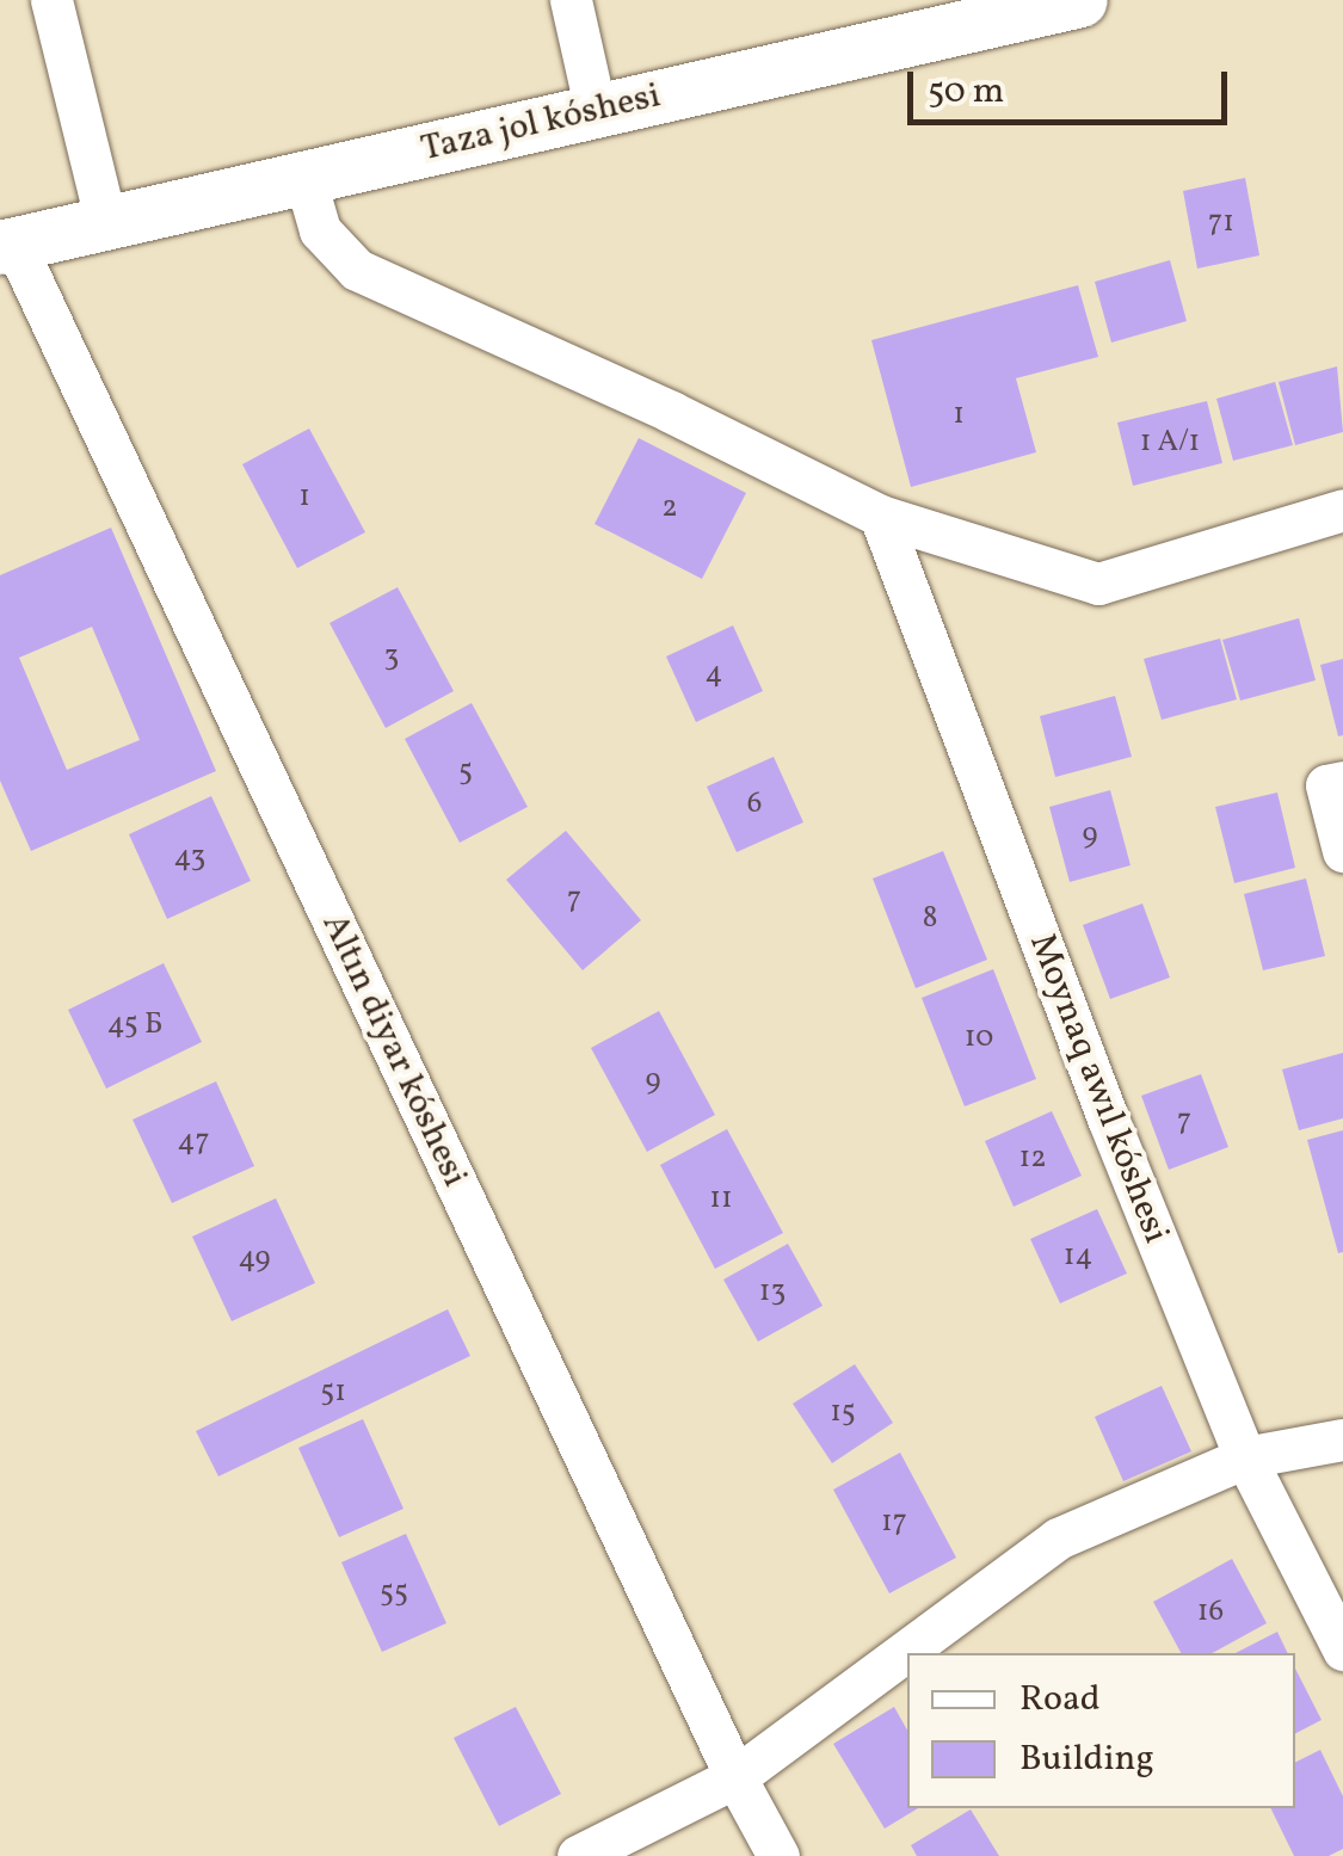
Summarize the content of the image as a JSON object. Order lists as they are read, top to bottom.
{
  "streets": {
    "main road": ["Taza jol kóshesi"],
    "street": ["Altın diyar kóshesi", "Moynaq awıl kóshesi"]
  },
  "crossings": [
    ["Taza jol kóshesi", "Altın diyar kóshesi"]
  ],
  "house_numbers": [
    "71",
    "1",
    "1 А/1",
    "1",
    "2",
    "3",
    "4",
    "5",
    "6",
    "9",
    "43",
    "7",
    "8",
    "45 Б",
    "10",
    "9",
    "7",
    "47",
    "12",
    "11",
    "14",
    "49",
    "13",
    "51",
    "15",
    "17",
    "55",
    "16"
  ],
  "legend": ["Road", "Building"],
  "scale_bar": "50 m"
}
